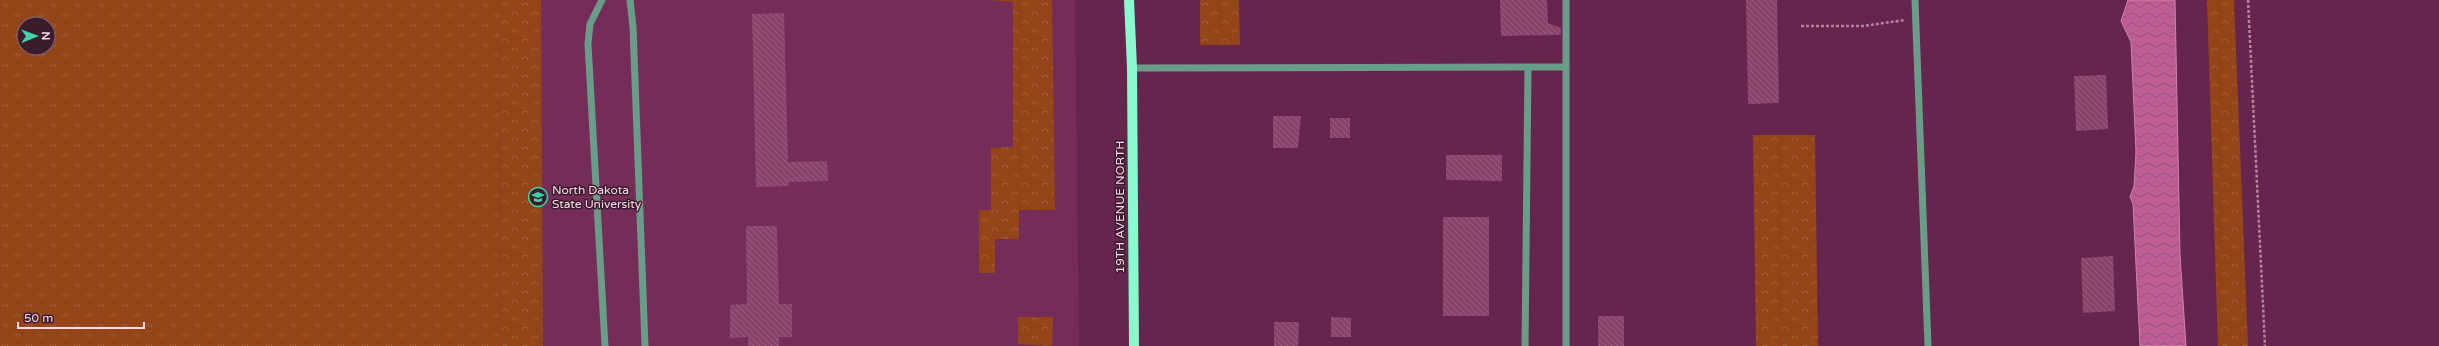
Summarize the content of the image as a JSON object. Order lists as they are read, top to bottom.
{
  "streets": {
    "main road": ["19TH AVENUE NORTH"]
  },
  "places": {
    "school or university": ["North Dakota State University"]
  },
  "scale_bar": "50 m",
  "north": "right"
}
